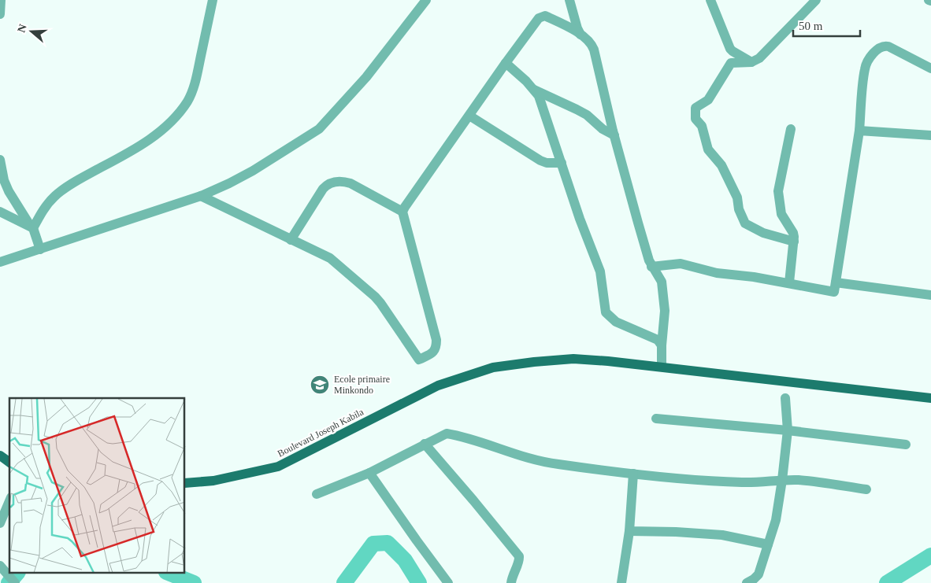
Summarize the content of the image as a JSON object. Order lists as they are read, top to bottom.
{
  "streets": {
    "main road": ["Boulevard Joseph Kabila"]
  },
  "places": {
    "school or university": ["Ecole primaire Minkondo"]
  },
  "scale_bar": "50 m",
  "north": "left"
}
